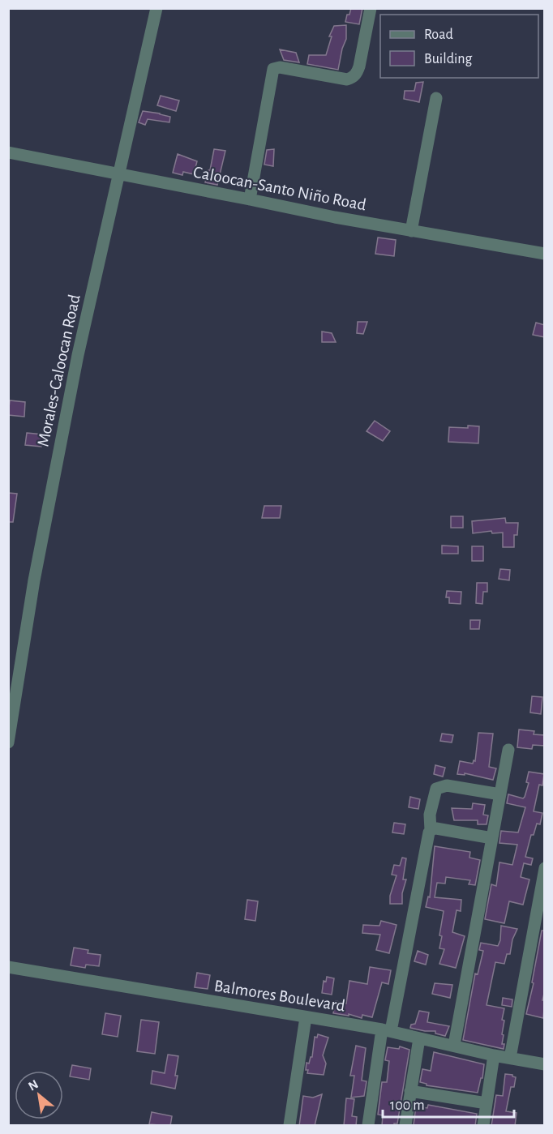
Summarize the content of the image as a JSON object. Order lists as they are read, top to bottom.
{
  "streets": {
    "street": ["Caloocan-Santo Niño Road", "Morales-Caloocan Road", "Balmores Boulevard"]
  },
  "crossings": [
    ["Caloocan-Santo Niño Road", "Morales-Caloocan Road"]
  ],
  "legend": ["Road", "Building"],
  "scale_bar": "100 m",
  "north": "top left"
}
